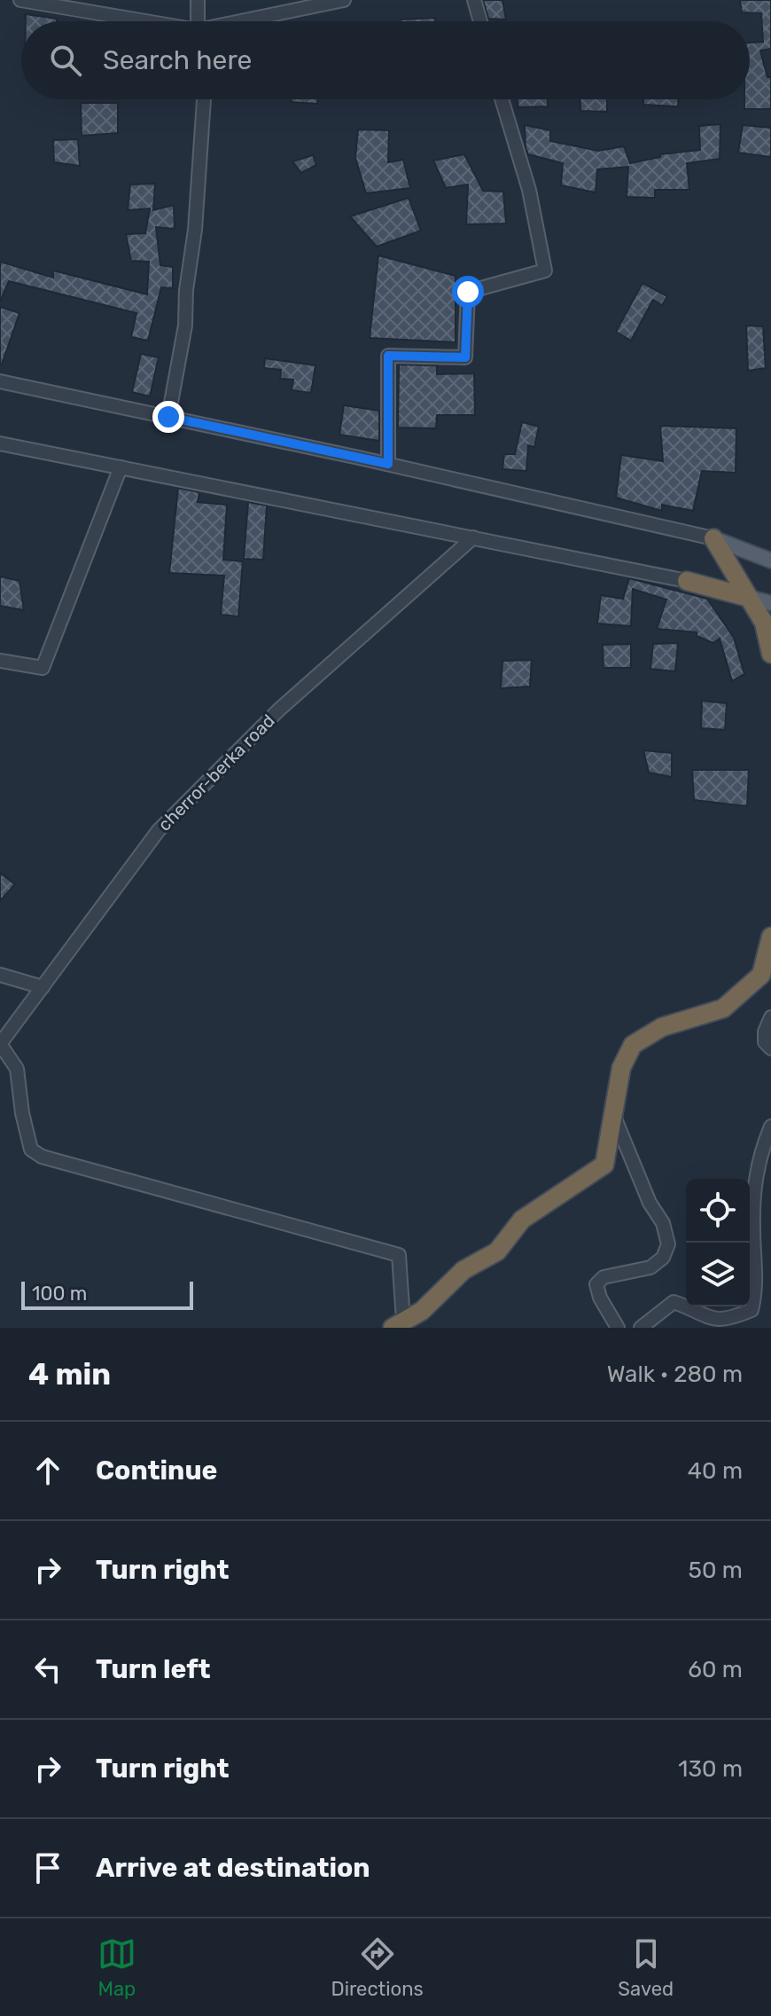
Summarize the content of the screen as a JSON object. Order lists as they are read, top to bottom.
{
  "streets": {
    "street": ["cherror-berka road"]
  },
  "scale_bar": "100 m",
  "page": {
    "search": "Search here",
    "scale": "100 m",
    "heading": ["4 min", "Walk · 280 m"],
    "list": [
      ["Continue", "40 m"],
      ["Turn right", "50 m"],
      ["Turn left", "60 m"],
      ["Turn right", "130 m"],
      "Arrive at destination"
    ],
    "nav": ["Map", "Directions", "Saved"]
  }
}
